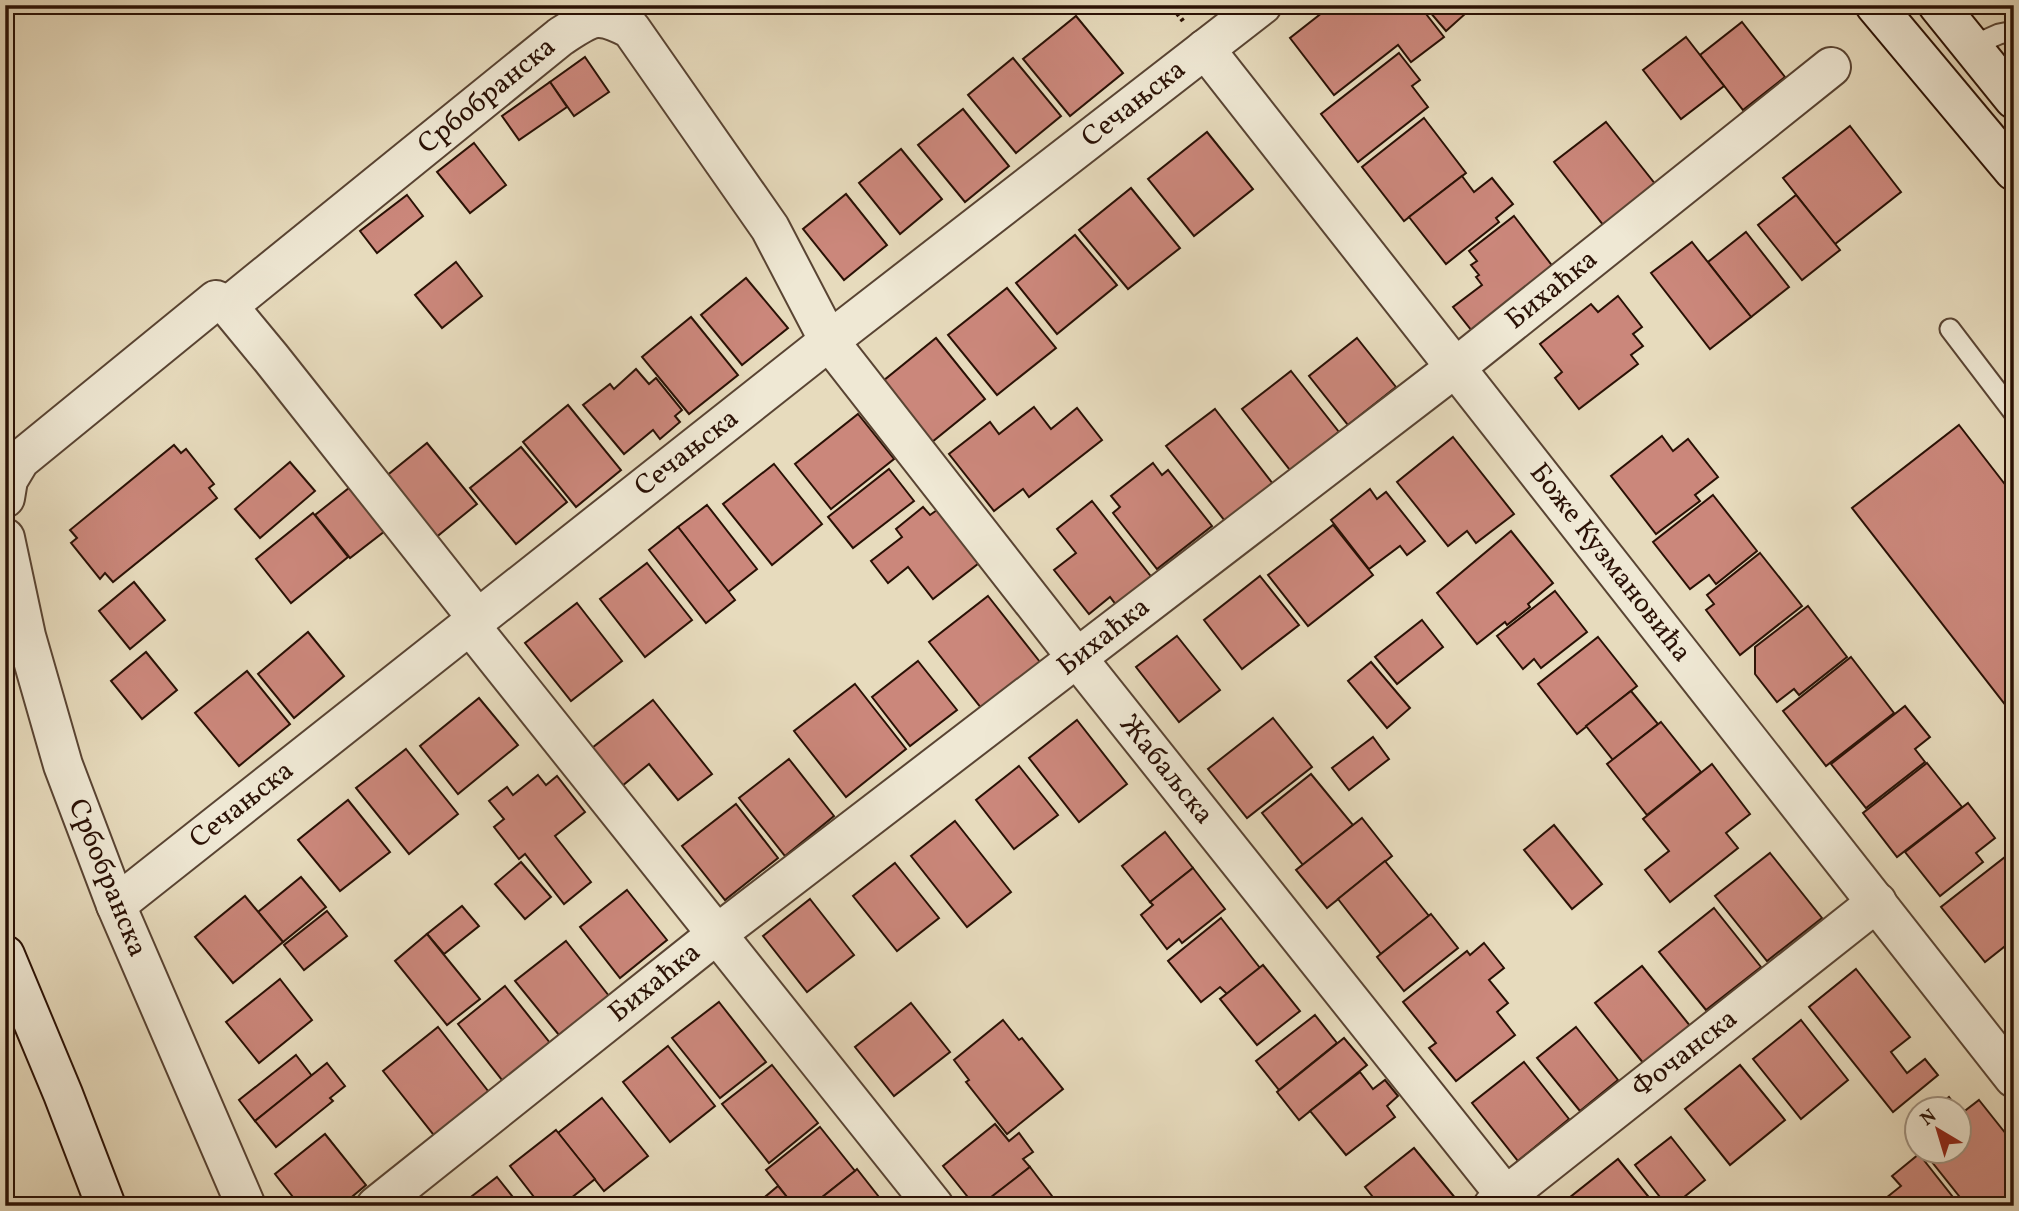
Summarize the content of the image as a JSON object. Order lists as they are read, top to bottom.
{
  "streets": {
    "street": [
      "Србобранска",
      "Сечањска",
      "Бихаћка",
      "Боже Кузмановића",
      "Жабаљска",
      "Фочанска"
    ]
  },
  "crossings": [
    ["Србобранска", "Сечањска"],
    ["Србобранска", "Жабаљска"],
    ["Сечањска", "Боже Кузмановића"],
    ["Сечањска", "Жабаљска"],
    ["Бихаћка", "Боже Кузмановића"],
    ["Бихаћка", "Жабаљска"],
    ["Боже Кузмановића", "Фочанска"],
    ["Жабаљска", "Фочанска"]
  ],
  "north": "top left"
}
